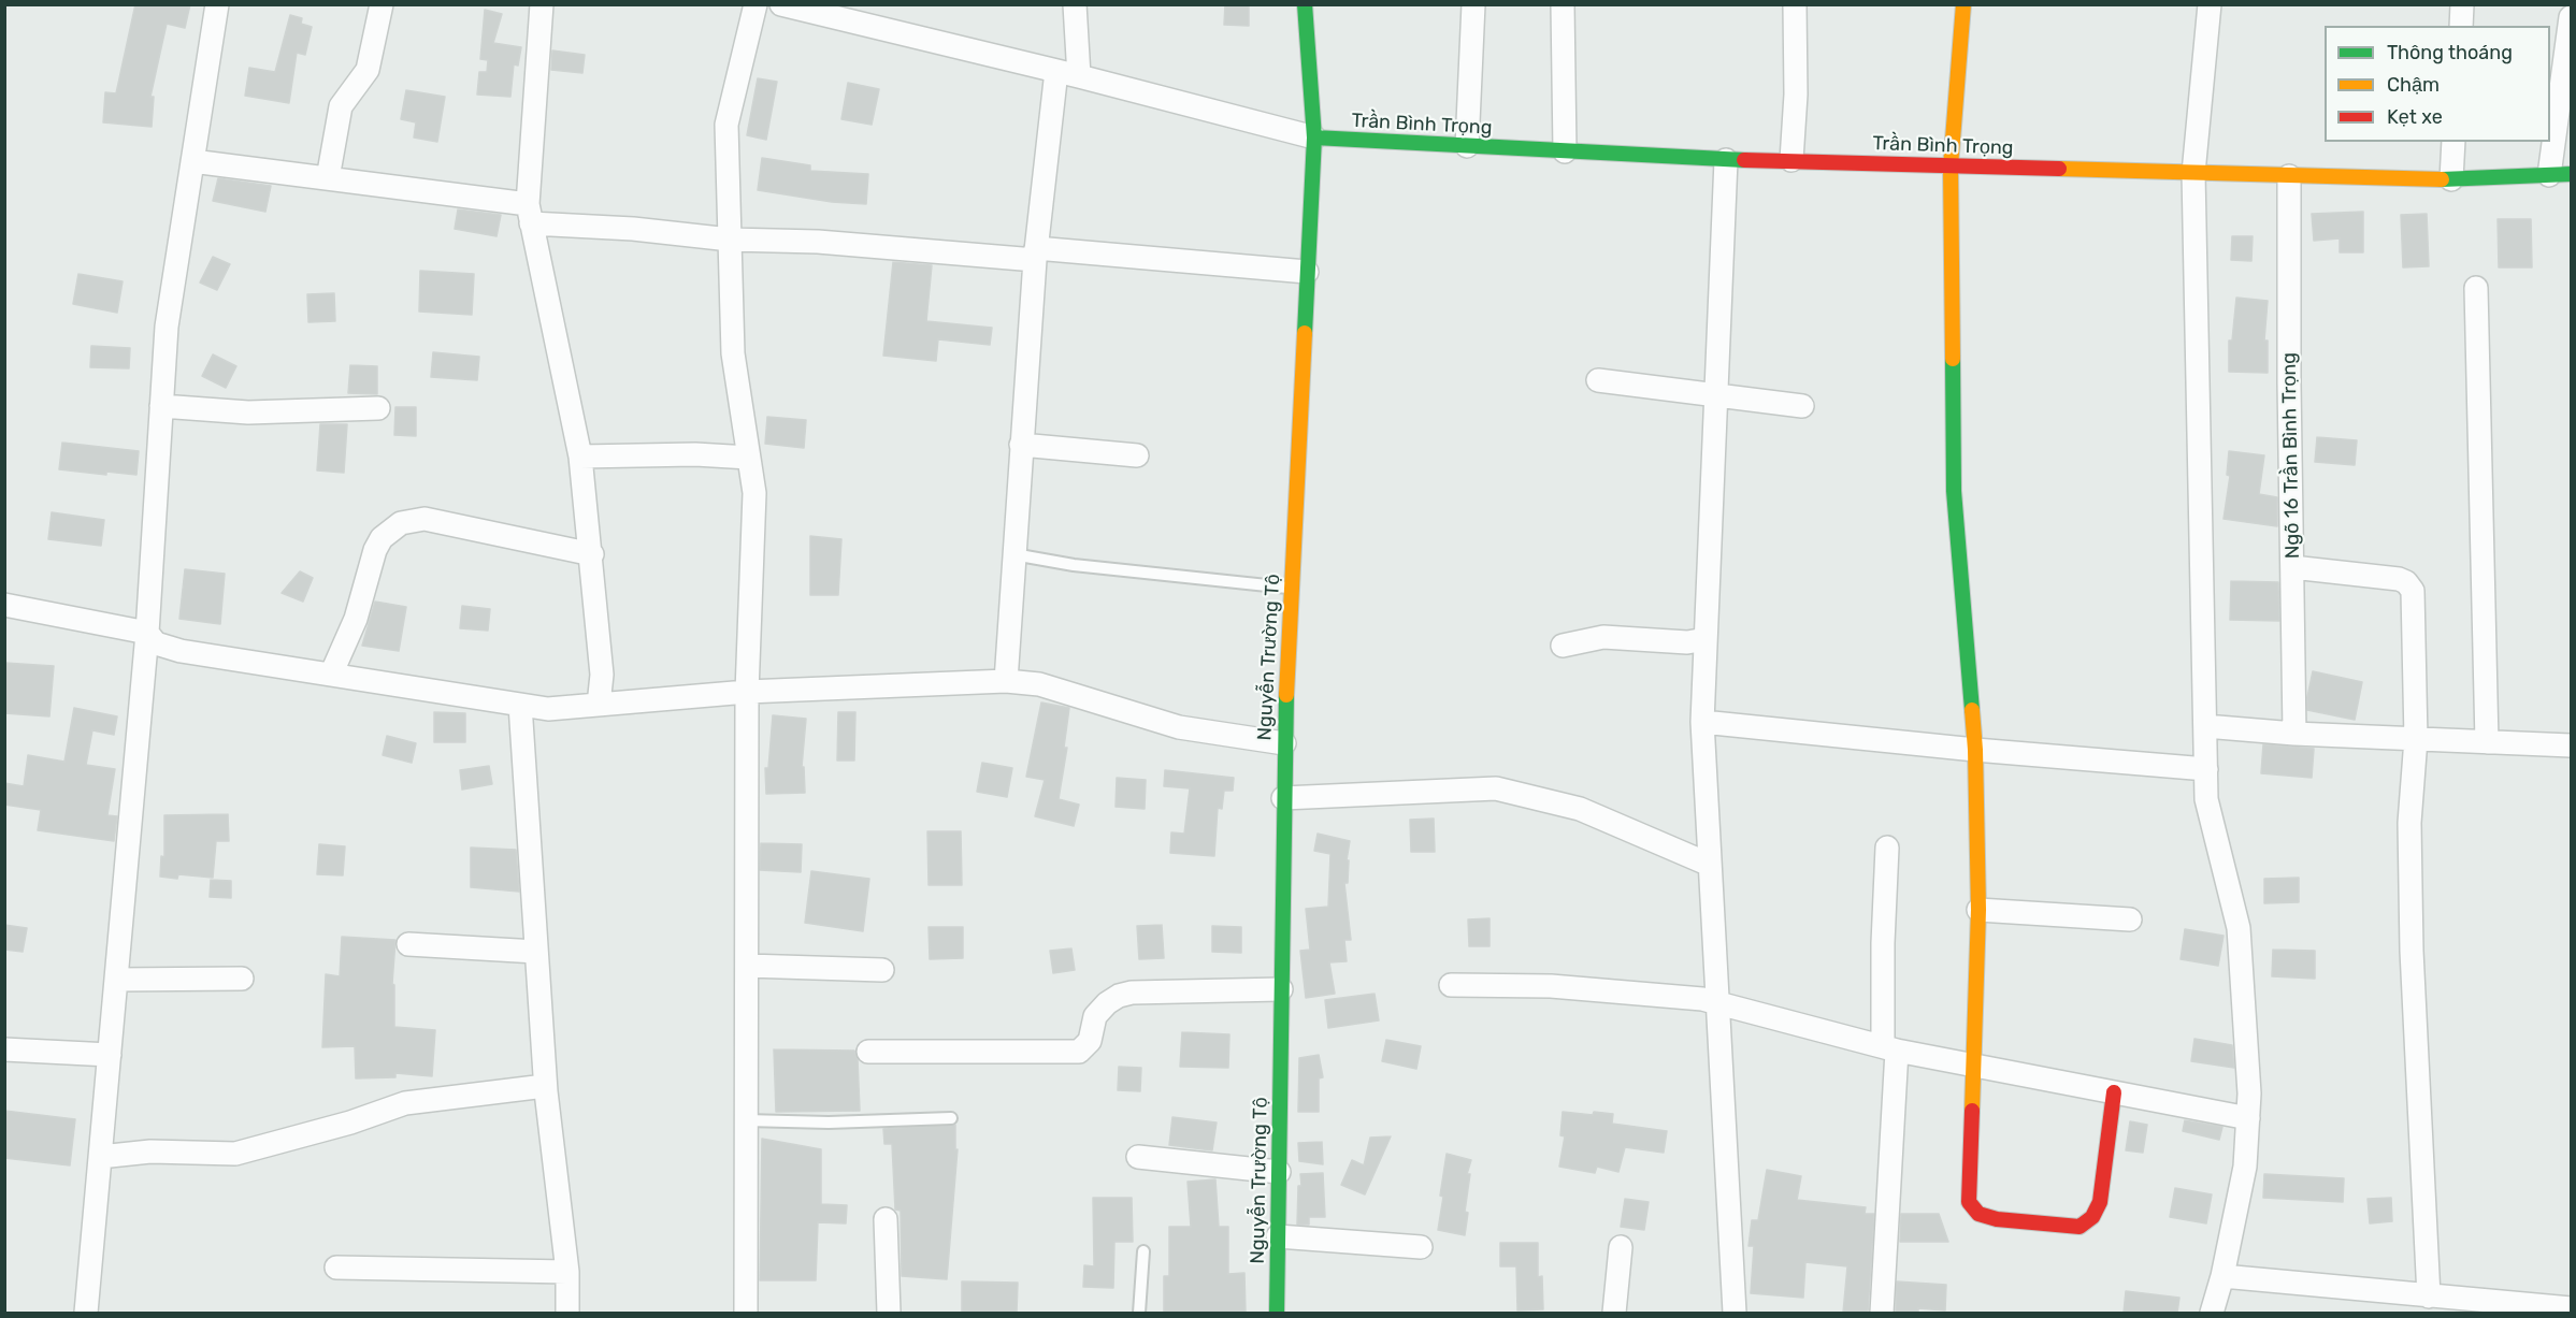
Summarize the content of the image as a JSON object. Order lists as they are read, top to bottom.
{
  "streets": {
    "street": ["Trần Bình Trọng", "Ngõ 16 Trần Bình Trọng", "Nguyễn Trường Tộ"]
  },
  "crossings": [
    ["Trần Bình Trọng", "Ngõ 16 Trần Bình Trọng"],
    ["Trần Bình Trọng", "Nguyễn Trường Tộ"]
  ],
  "legend": ["Thông thoáng", "Chậm", "Kẹt xe"]
}
